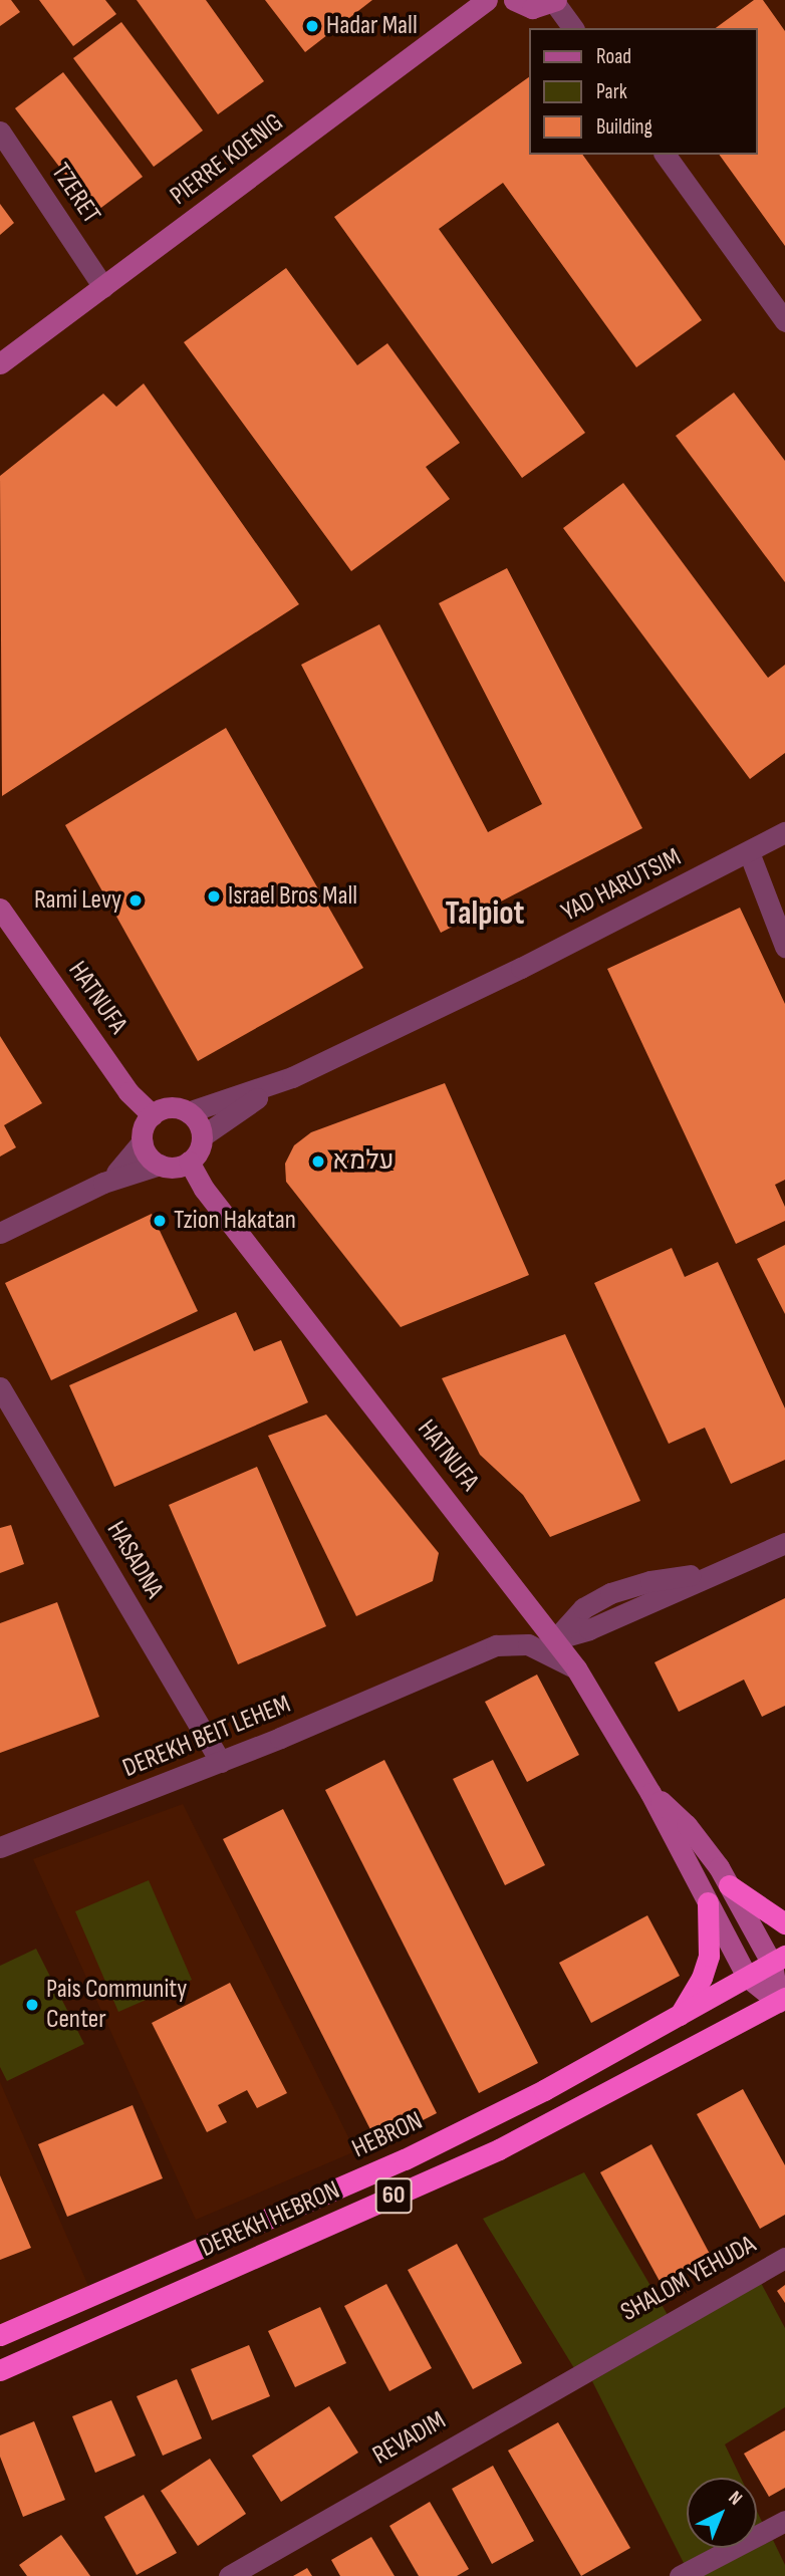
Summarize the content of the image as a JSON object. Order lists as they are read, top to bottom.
{
  "streets": {
    "highway": ["HEBRON", "60", "DEREKH HEBRON"],
    "street": [
      "PIERRE KOENIG",
      "TZERET",
      "YAD HARUTSIM",
      "HATNUFA",
      "HASADNA",
      "DEREKH BEIT LEHEM",
      "SHALOM YEHUDA",
      "REVADIM"
    ]
  },
  "crossings": [
    ["PIERRE KOENIG", "TZERET"],
    ["YAD HARUTSIM", "HATNUFA"],
    ["HATNUFA", "DEREKH BEIT LEHEM"],
    ["HATNUFA", "HEBRON"],
    ["HATNUFA", "DEREKH HEBRON"],
    ["HASADNA", "DEREKH BEIT LEHEM"],
    ["SHALOM YEHUDA", "REVADIM"]
  ],
  "districts": ["Talpiot"],
  "places": [
    "Hadar Mall",
    "Israel Bros Mall",
    "Rami Levy",
    "עלמא",
    "Tzion Hakatan",
    "Pais Community Center"
  ],
  "legend": ["Road", "Park", "Building"],
  "north": "top right"
}
